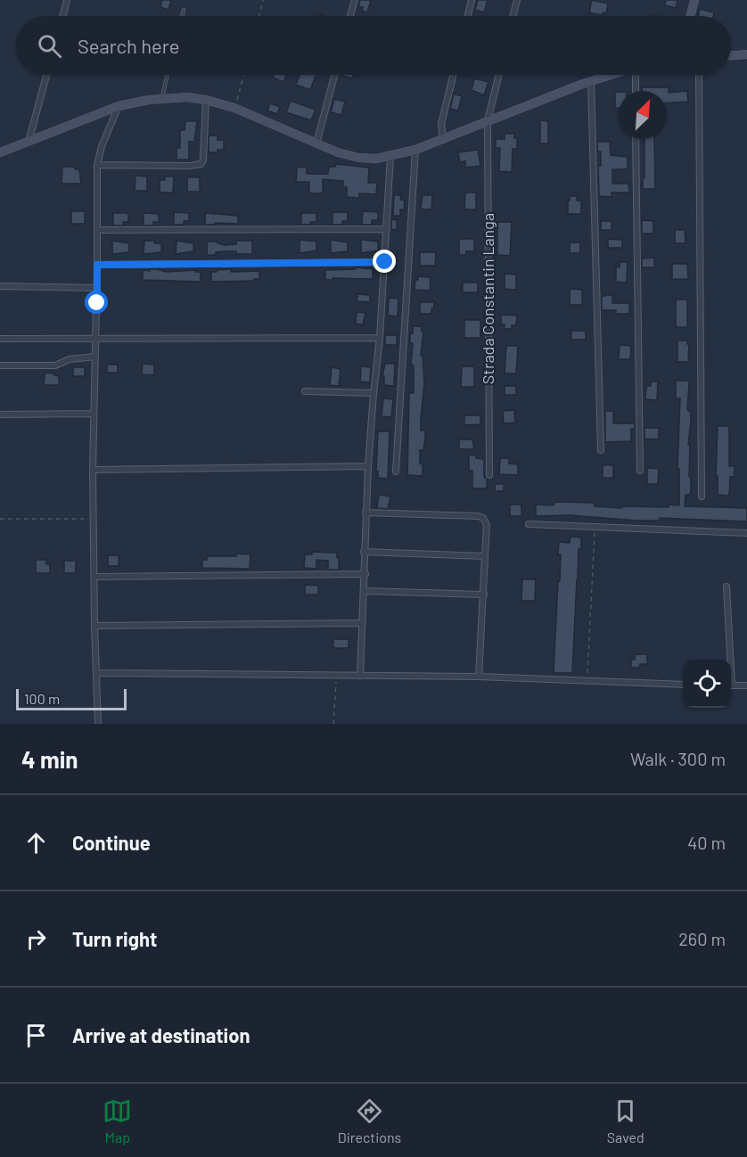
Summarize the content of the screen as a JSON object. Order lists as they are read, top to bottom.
{
  "streets": {
    "street": ["Strada Constantin Langa"]
  },
  "scale_bar": "100 m",
  "north": "top right",
  "page": {
    "search": "Search here",
    "scale": "100 m",
    "heading": ["4 min", "Walk · 300 m"],
    "list": [
      ["Continue", "40 m"],
      ["Turn right", "260 m"],
      "Arrive at destination"
    ],
    "nav": ["Map", "Directions", "Saved"]
  }
}
